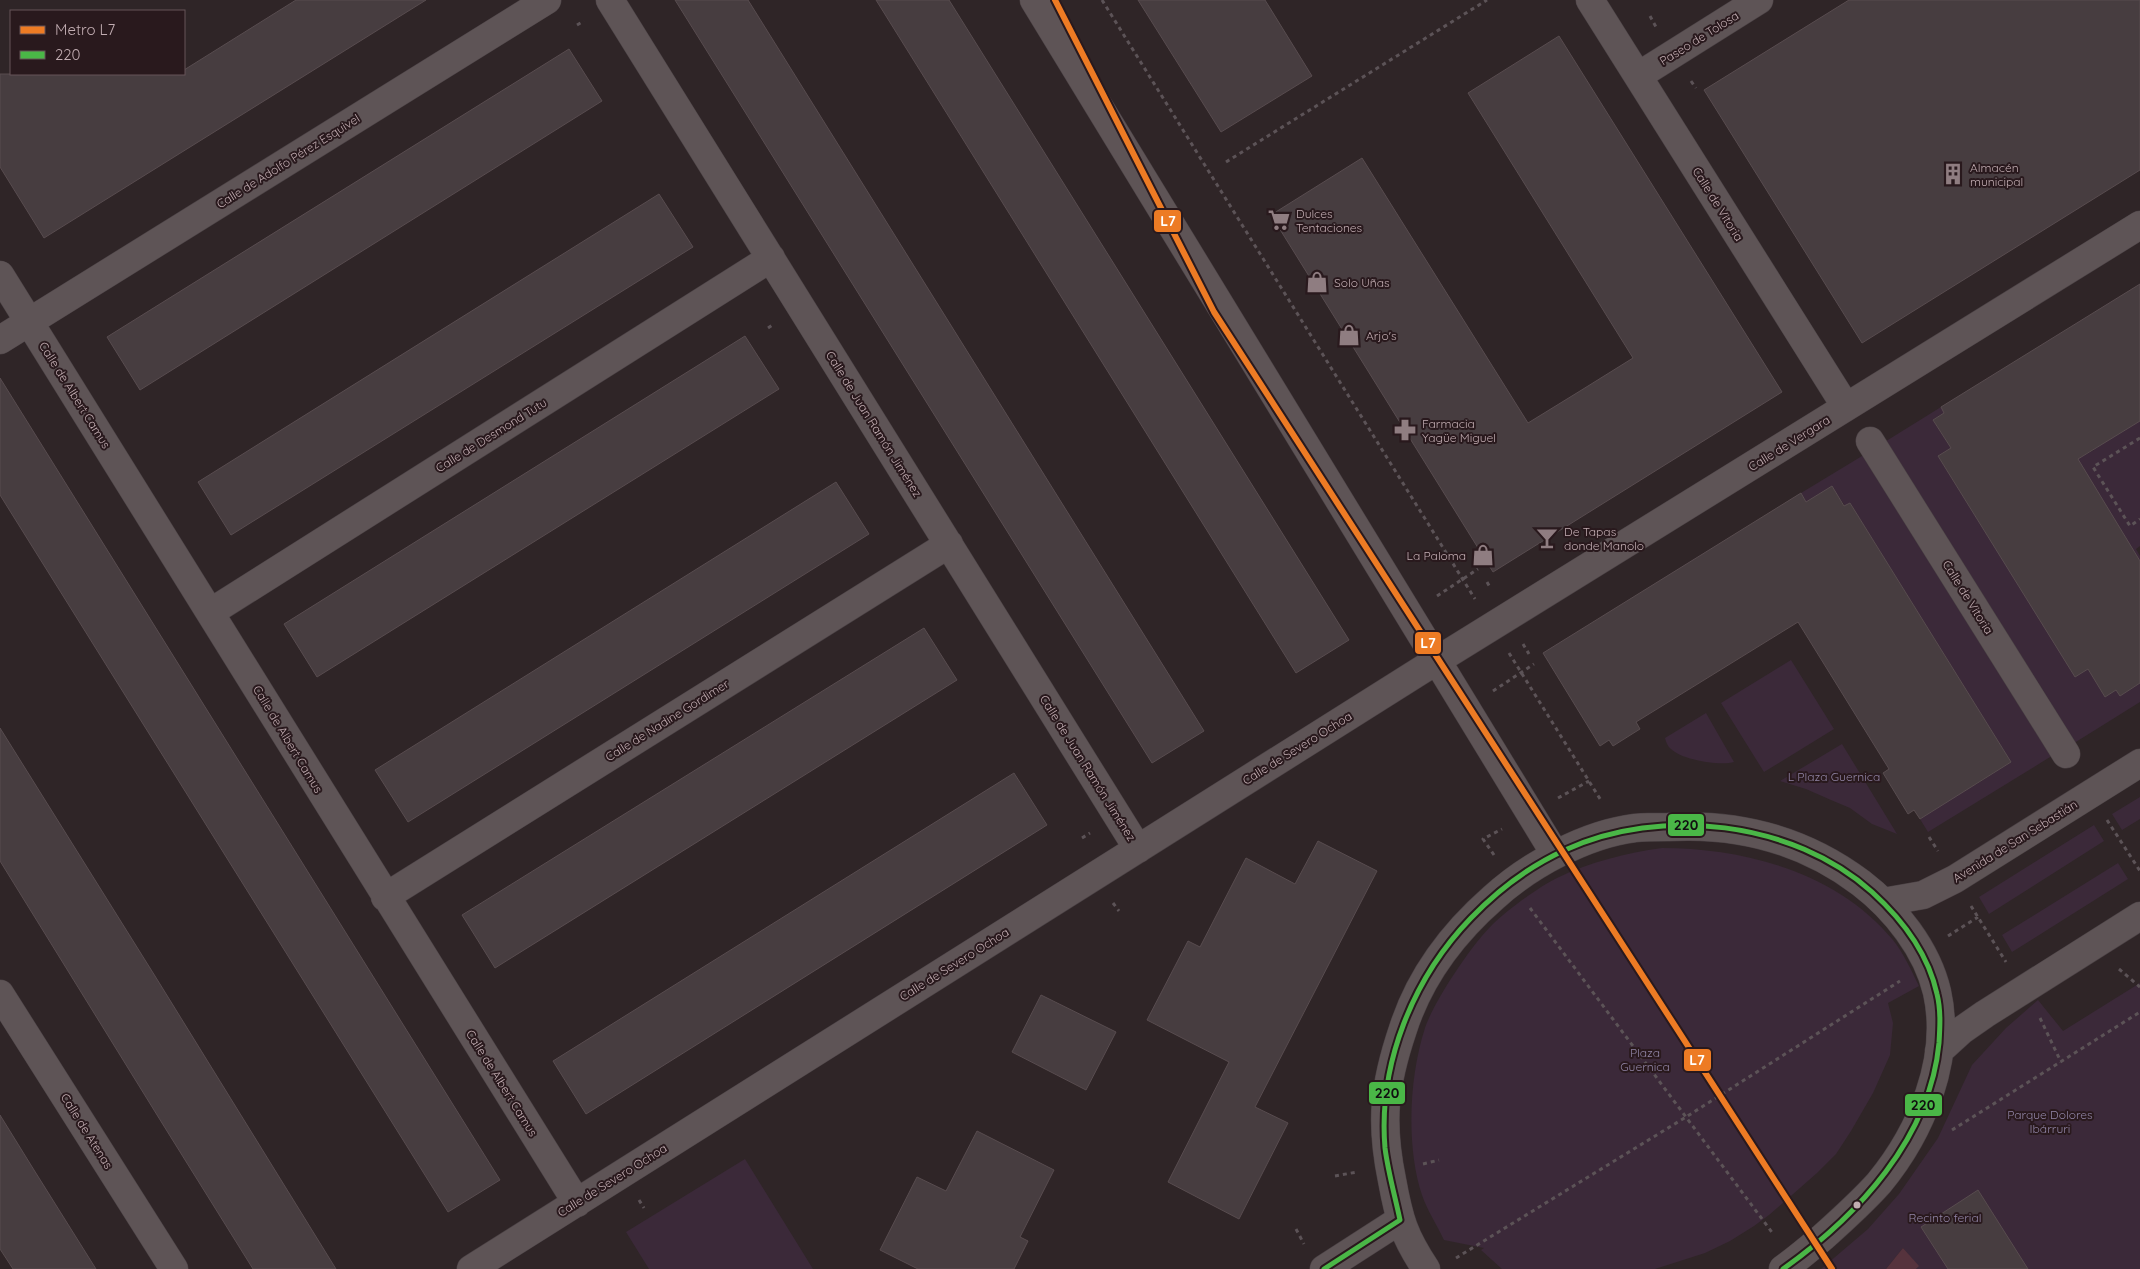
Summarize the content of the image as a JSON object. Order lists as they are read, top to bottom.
{
  "streets": {
    "street": [
      "Paseo de Tolosa",
      "Calle de Adolfo Pérez Esquivel",
      "Calle de Vitoria",
      "Calle de Albert Camus",
      "Calle de Juan Ramón Jiménez",
      "Calle de Desmond Tutu",
      "Calle de Vergara",
      "Calle de Nadine Gordimer",
      "Calle de Severo Ochoa",
      "Avenida de San Sebastián",
      "Calle de Atenas"
    ]
  },
  "crossings": [
    ["Paseo de Tolosa", "Calle de Vitoria"],
    ["Calle de Adolfo Pérez Esquivel", "Calle de Albert Camus"],
    ["Calle de Vitoria", "Calle de Vergara"],
    ["Calle de Albert Camus", "Calle de Desmond Tutu"],
    ["Calle de Albert Camus", "Calle de Nadine Gordimer"],
    ["Calle de Albert Camus", "Calle de Severo Ochoa"],
    ["Calle de Juan Ramón Jiménez", "Calle de Desmond Tutu"],
    ["Calle de Juan Ramón Jiménez", "Calle de Nadine Gordimer"],
    ["Calle de Juan Ramón Jiménez", "Calle de Severo Ochoa"],
    ["Calle de Vergara", "Calle de Severo Ochoa"]
  ],
  "parks": [
    "L Plaza Guernica",
    "Plaza Guernica",
    "Parque Dolores Ibárruri",
    "Recinto ferial"
  ],
  "places": {
    "building": ["Almacén municipal"],
    "supermarket": ["Dulces Tentaciones"],
    "shop": ["Solo Uñas", "Arjo's", "La Paloma"],
    "pharmacy": ["Farmacia Yagüe Miguel"],
    "bar": ["De Tapas donde Manolo"]
  },
  "lines": ["metro line L7", "transit line 220"],
  "legend": ["Metro L7", "220"]
}
